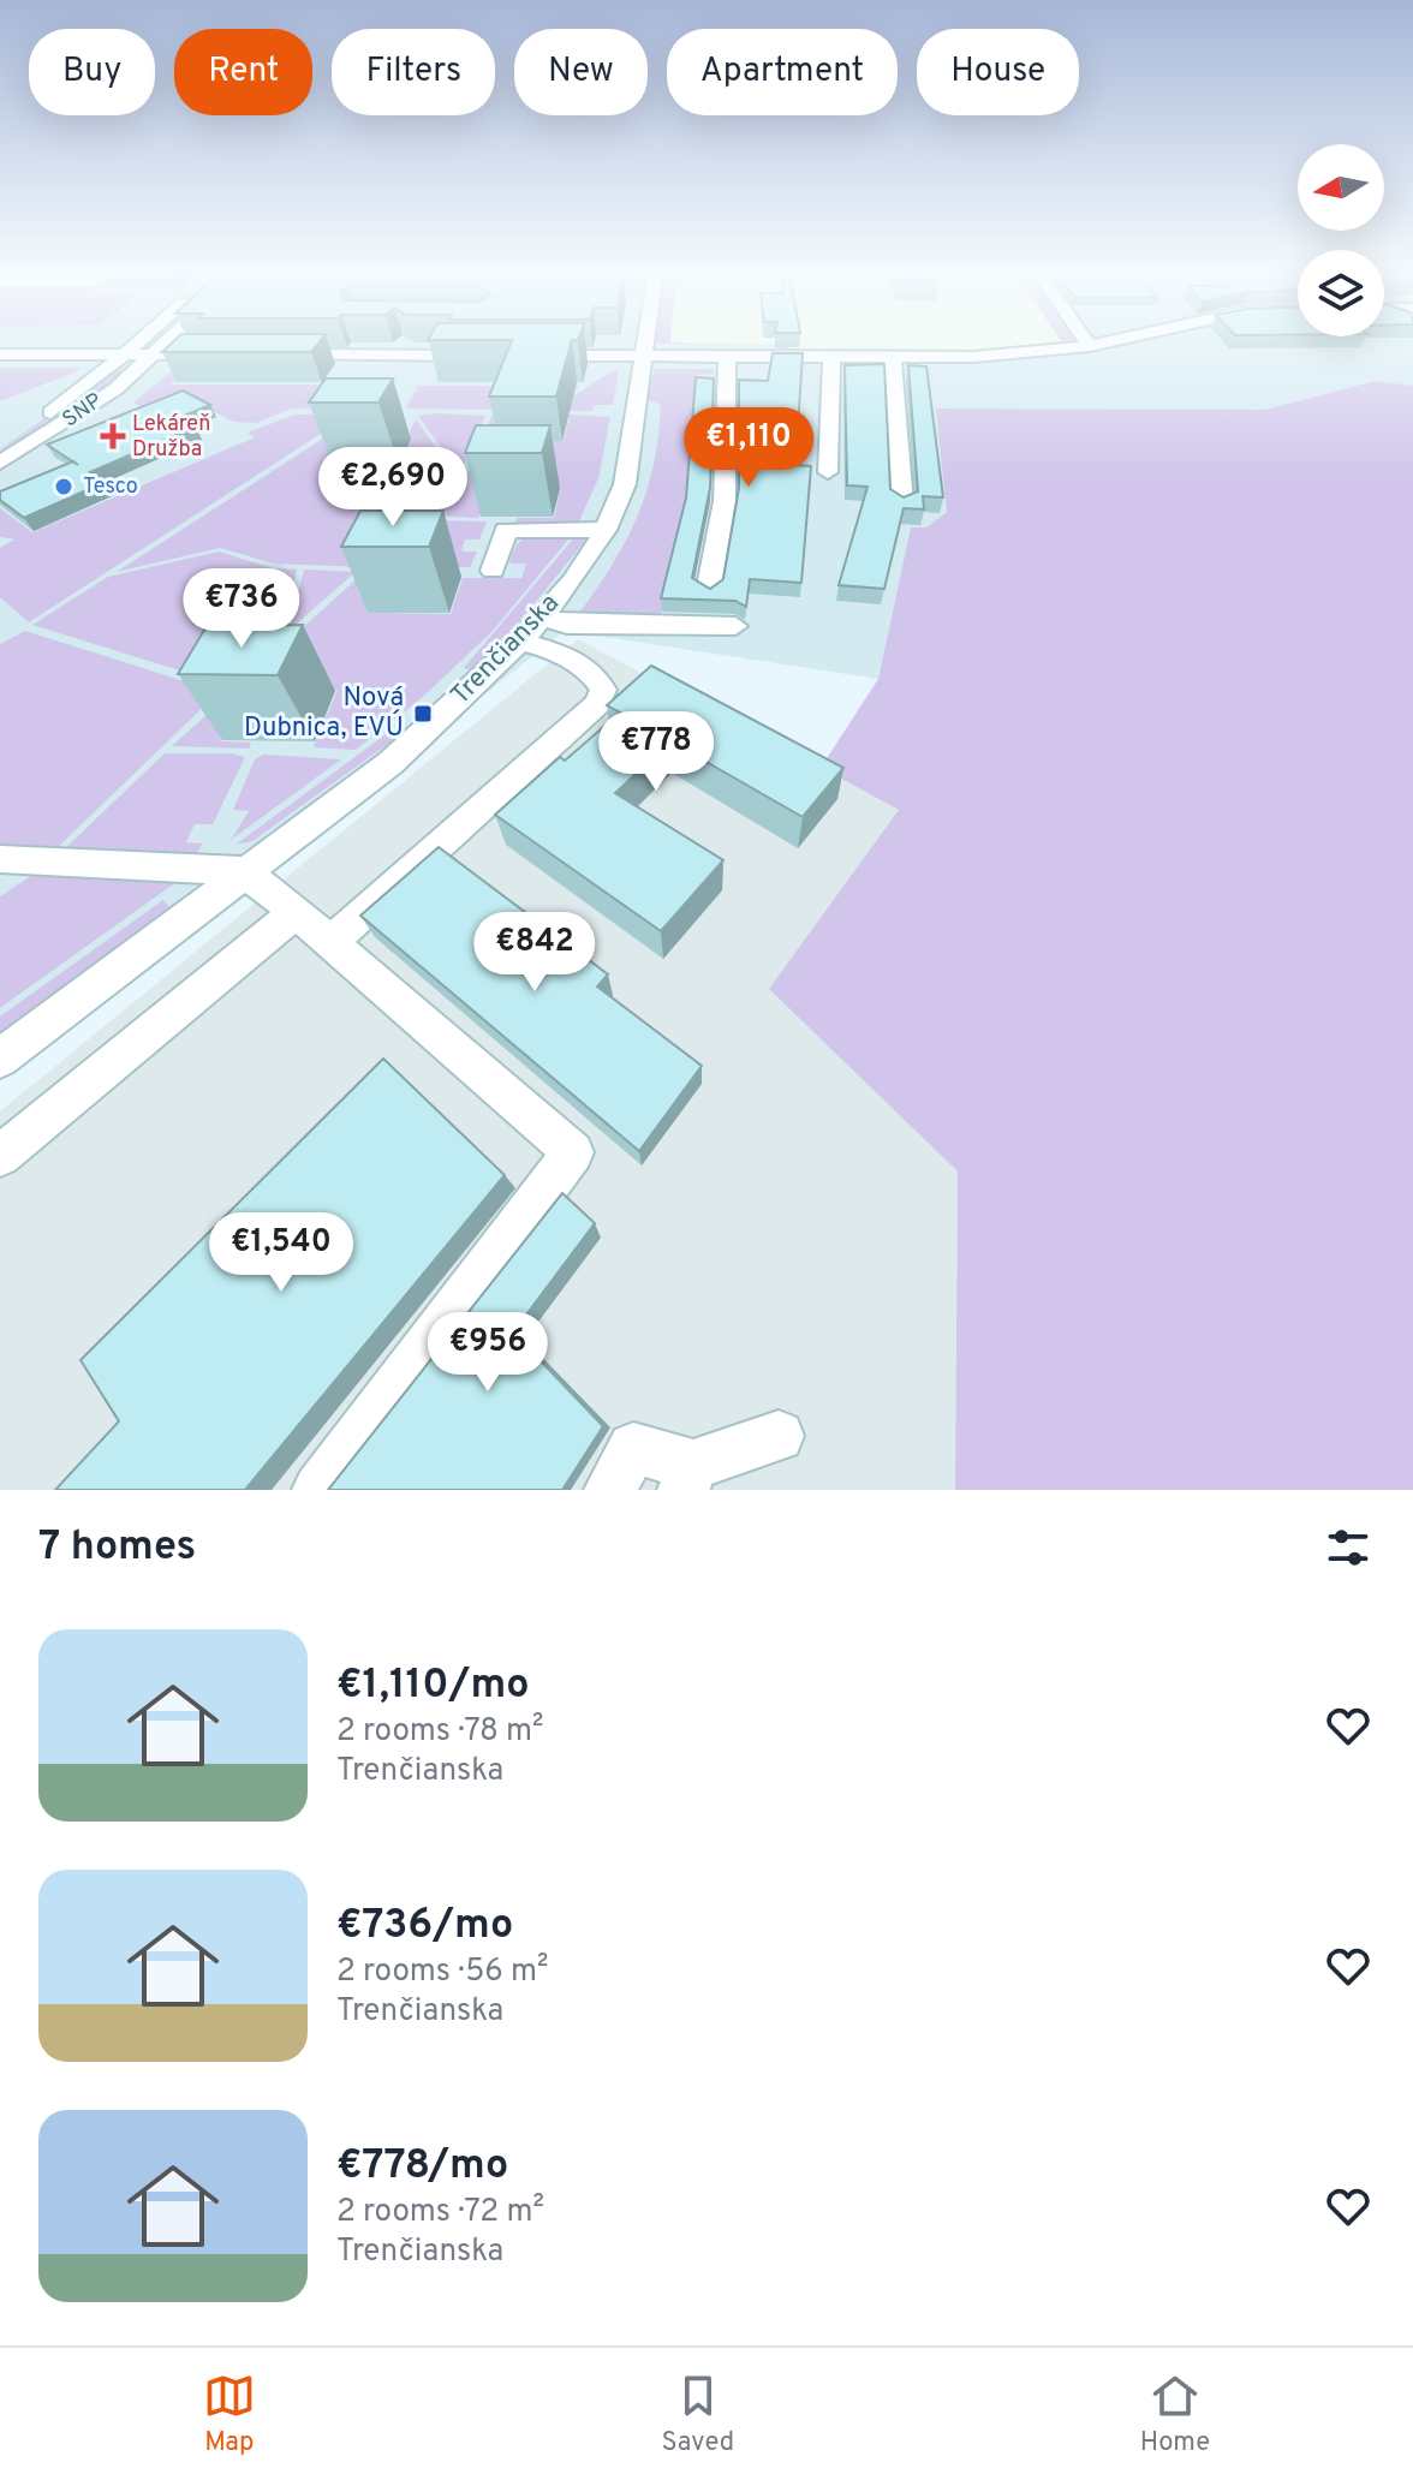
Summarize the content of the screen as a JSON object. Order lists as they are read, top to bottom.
{
  "streets": {
    "street": ["SNP", "Trenčianska"]
  },
  "places": {
    "health": ["Lekáreň Družba"],
    "other": ["Tesco"],
    "transit": ["Nová Dubnica, EVÚ"]
  },
  "north": "left",
  "page": {
    "chip": [
      "Buy",
      "Rent",
      "Filters",
      "New",
      "Apartment",
      "House"
    ],
    "price": [
      "€1,110",
      "€2,690",
      "€736",
      "€778",
      "€842",
      "€1,540",
      "€956"
    ],
    "heading": "7 homes",
    "list": [
      {
        "name": "€1,110/mo",
        "note": "2 rooms · 78 m² · Trenčianska"
      },
      {
        "name": "€736/mo",
        "note": "2 rooms · 56 m² · Trenčianska"
      },
      {
        "name": "€778/mo",
        "note": "2 rooms · 72 m² · Trenčianska"
      }
    ],
    "tabs": ["Map", "Saved", "Home"]
  }
}
